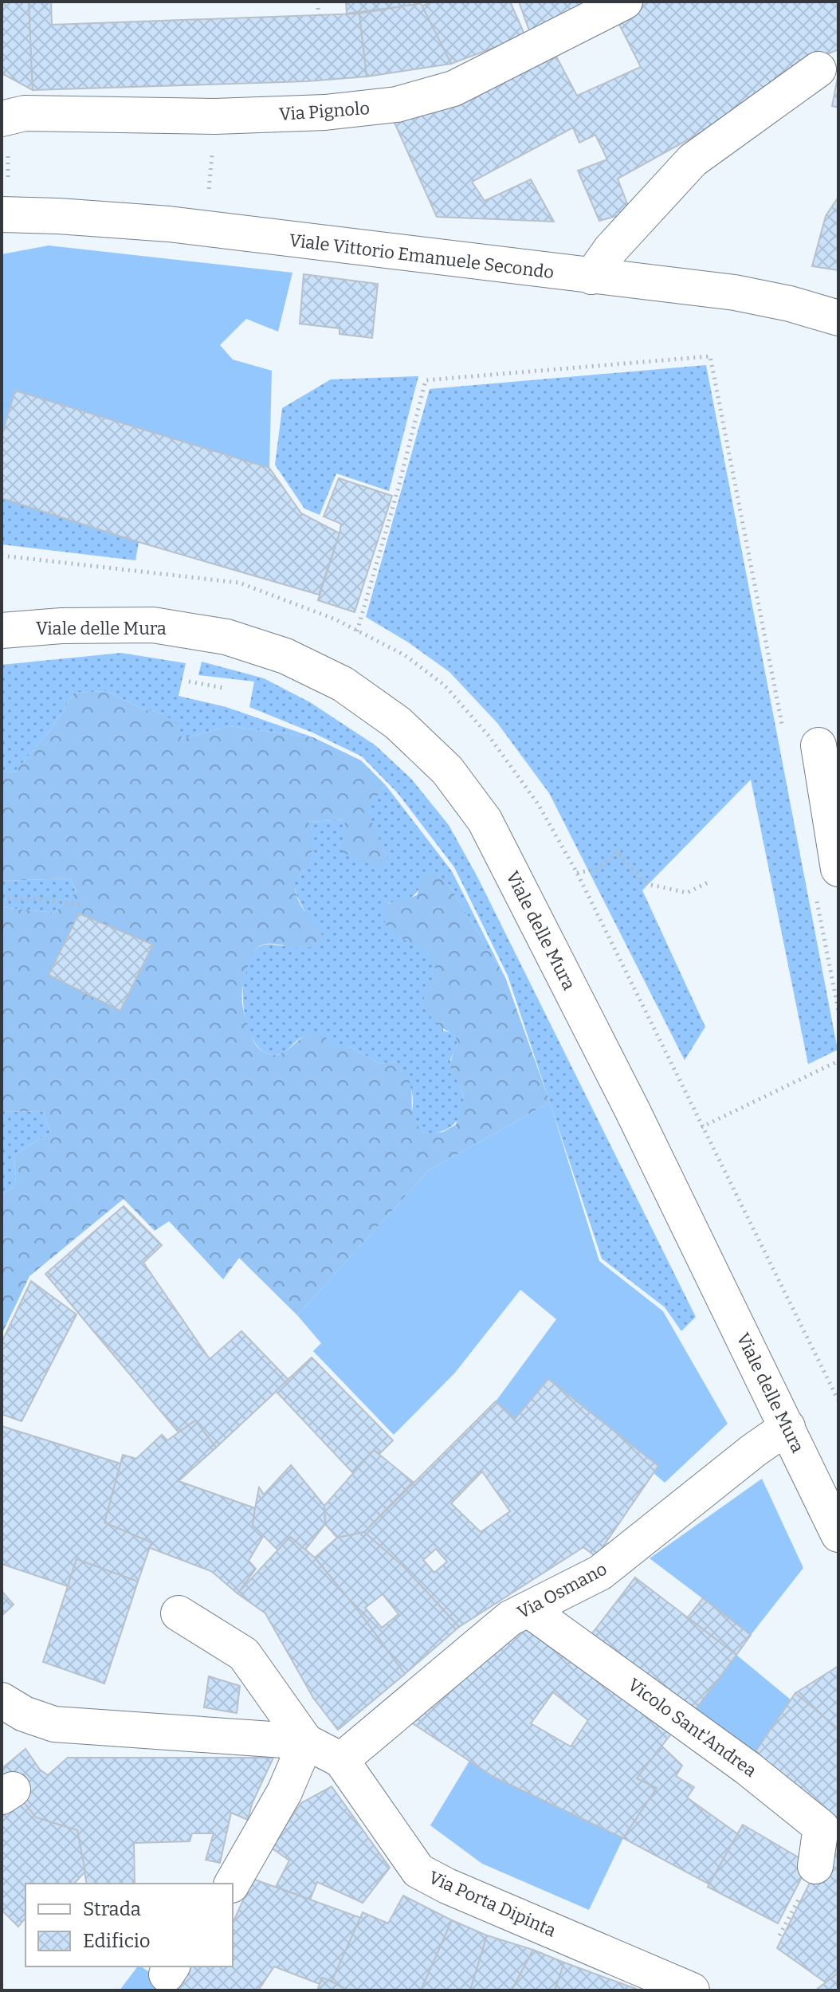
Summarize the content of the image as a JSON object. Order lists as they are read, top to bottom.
{
  "streets": {
    "street": [
      "Via Pignolo",
      "Viale Vittorio Emanuele Secondo",
      "Viale delle Mura",
      "Via Osmano",
      "Vicolo Sant'Andrea",
      "Via Porta Dipinta"
    ]
  },
  "crossings": [
    ["Viale delle Mura", "Via Osmano"],
    ["Via Osmano", "Vicolo Sant'Andrea"],
    ["Via Osmano", "Via Porta Dipinta"]
  ],
  "legend": ["Strada", "Edificio"]
}
